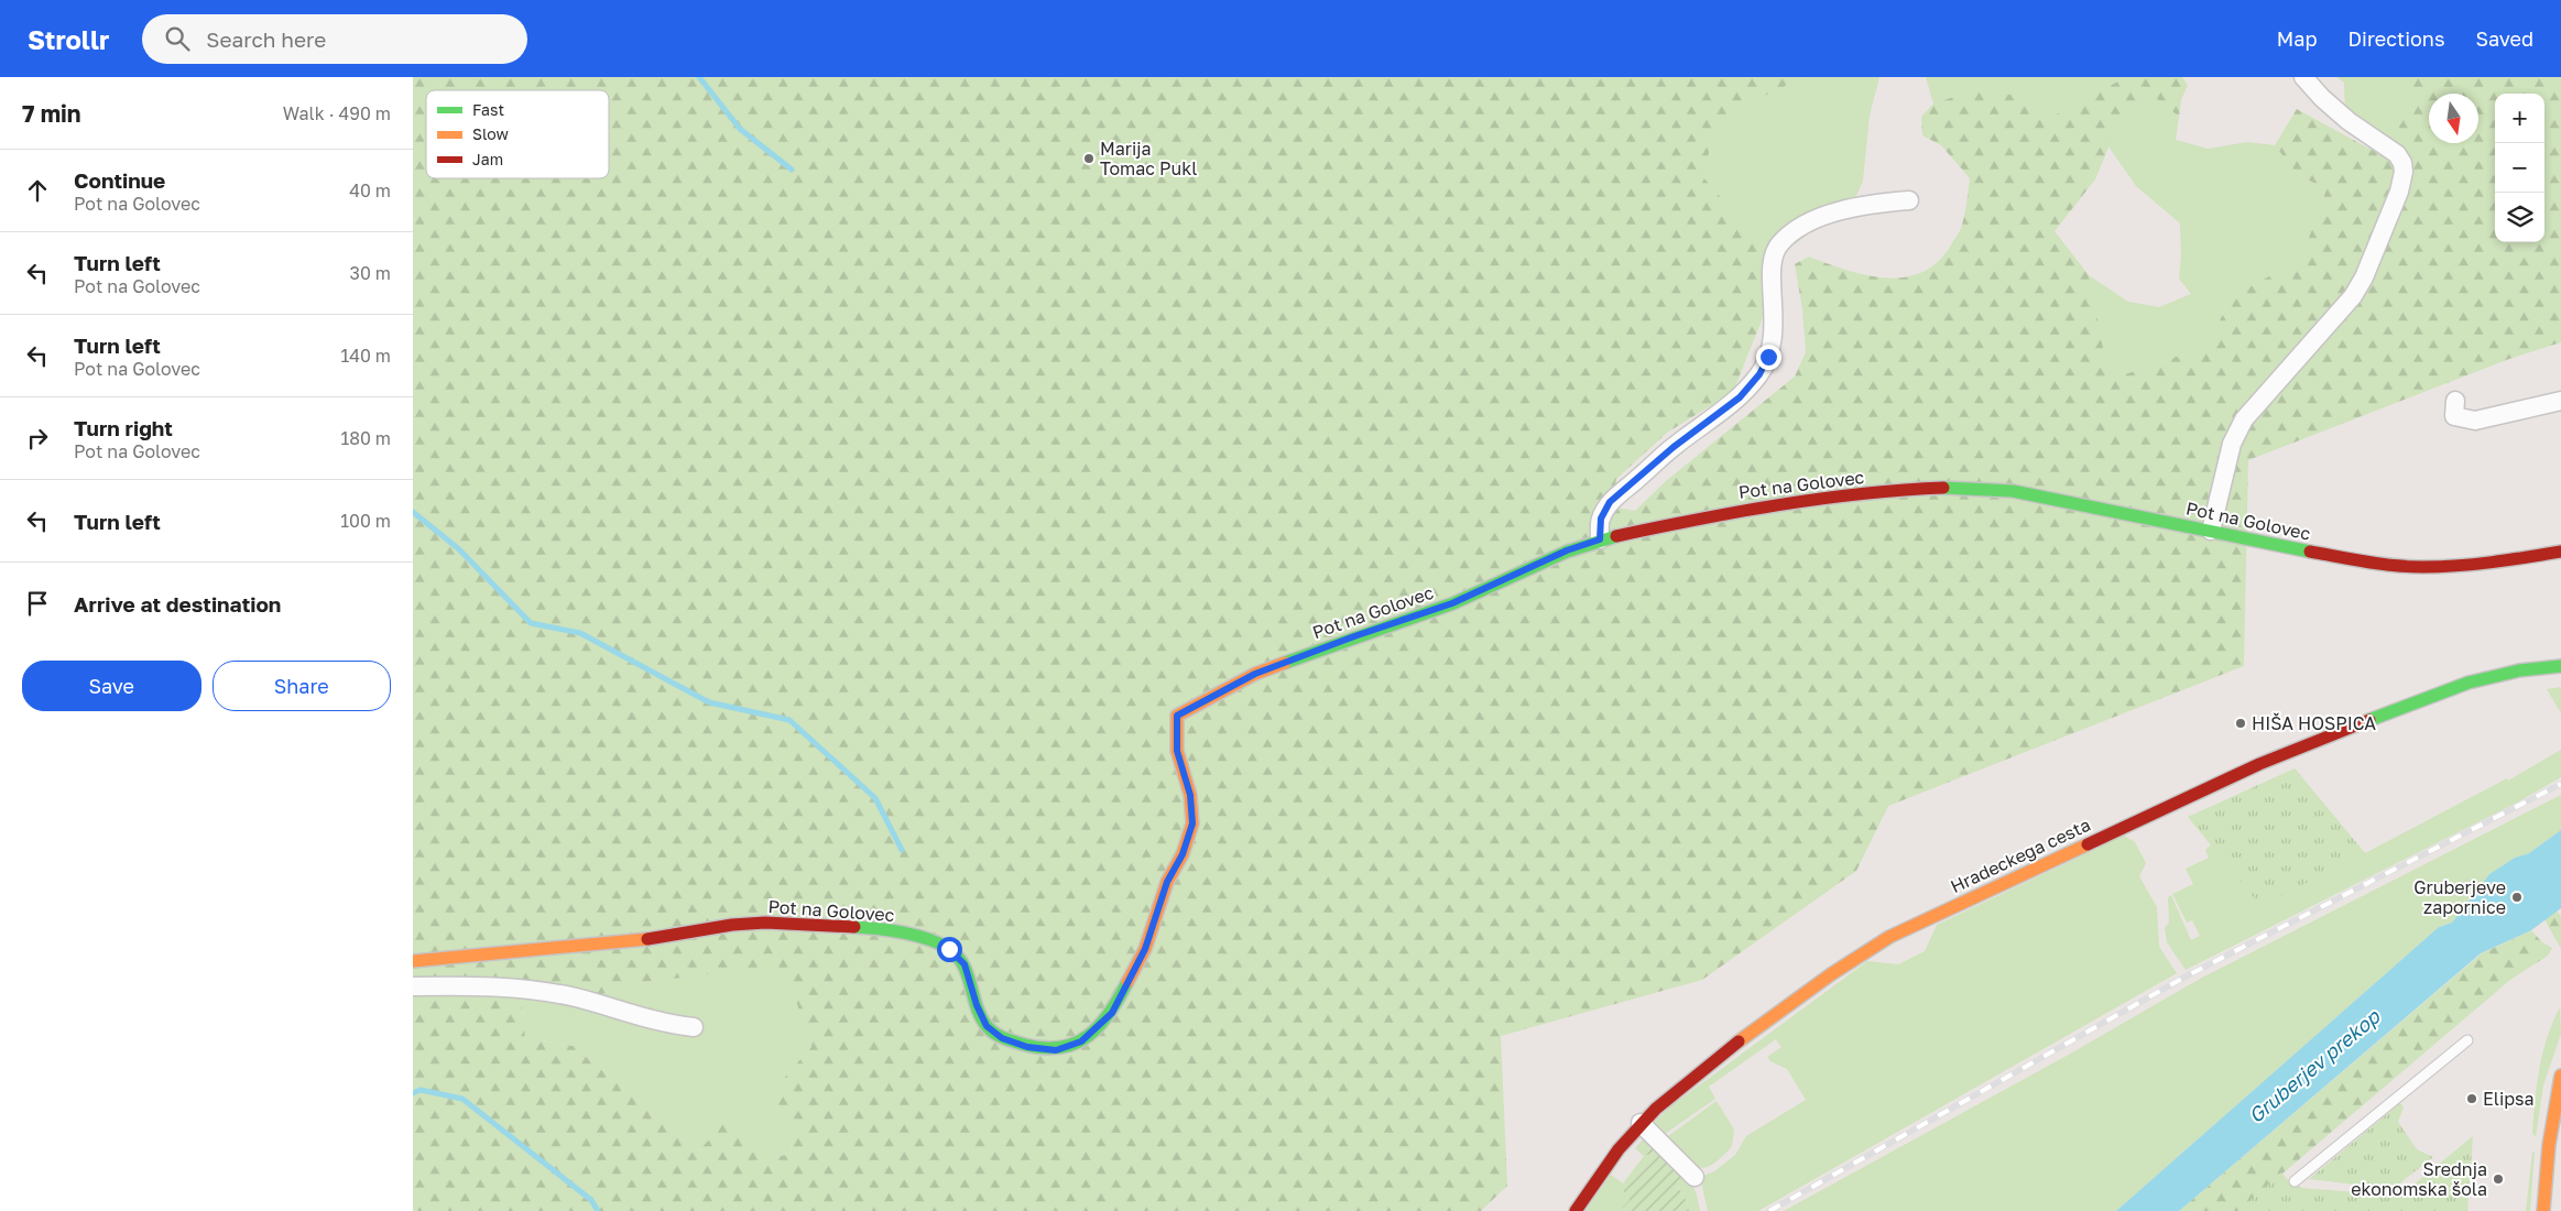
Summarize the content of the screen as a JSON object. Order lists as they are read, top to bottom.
{
  "streets": {
    "street": ["Pot na Golovec", "Hradeckega cesta"]
  },
  "water": ["Gruberjev prekop"],
  "places": [
    "Marija Tomac Pukl",
    "HIŠA HOSPICA",
    "Gruberjeve zapornice",
    "Elipsa",
    "Srednja ekonomska šola"
  ],
  "legend": ["Fast", "Slow", "Jam"],
  "north": "bottom",
  "page": {
    "header": "Strollr",
    "search": "Search here",
    "nav": ["Map", "Directions", "Saved"],
    "heading": ["7 min", "Walk · 490 m"],
    "map_buttons": ["+", "−"],
    "list": [
      ["Continue", "Pot na Golovec", "40 m"],
      ["Turn left", "Pot na Golovec", "30 m"],
      ["Turn left", "Pot na Golovec", "140 m"],
      ["Turn right", "Pot na Golovec", "180 m"],
      ["Turn left", "100 m"],
      "Arrive at destination"
    ],
    "buttons": ["Save", "Share"]
  }
}
